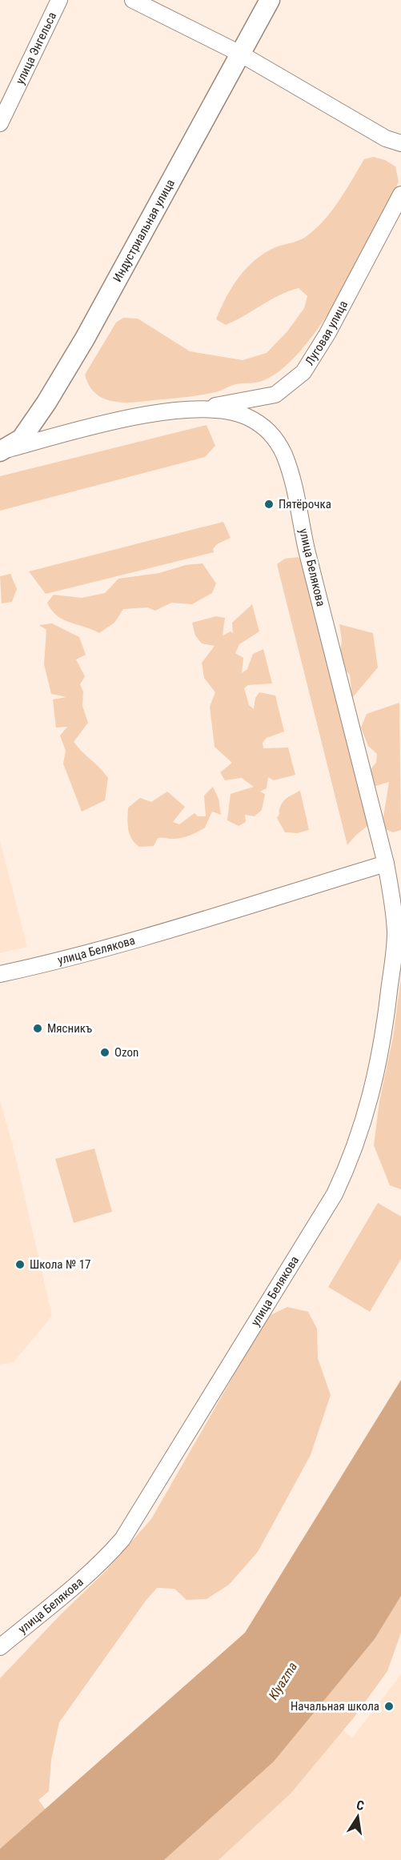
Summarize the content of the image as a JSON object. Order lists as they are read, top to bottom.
{
  "streets": {
    "street": [
      "улица Энгельса",
      "Индустриальная улица",
      "Луговая улица",
      "улица Белякова"
    ]
  },
  "crossings": [
    ["Индустриальная улица", "улица Белякова"],
    ["Луговая улица", "улица Белякова"]
  ],
  "water": ["Klyazma"],
  "places": [
    "Пятёрочка",
    "Мясникъ",
    "Ozon",
    "Школа № 17",
    "Начальная школа"
  ],
  "north": "top"
}
